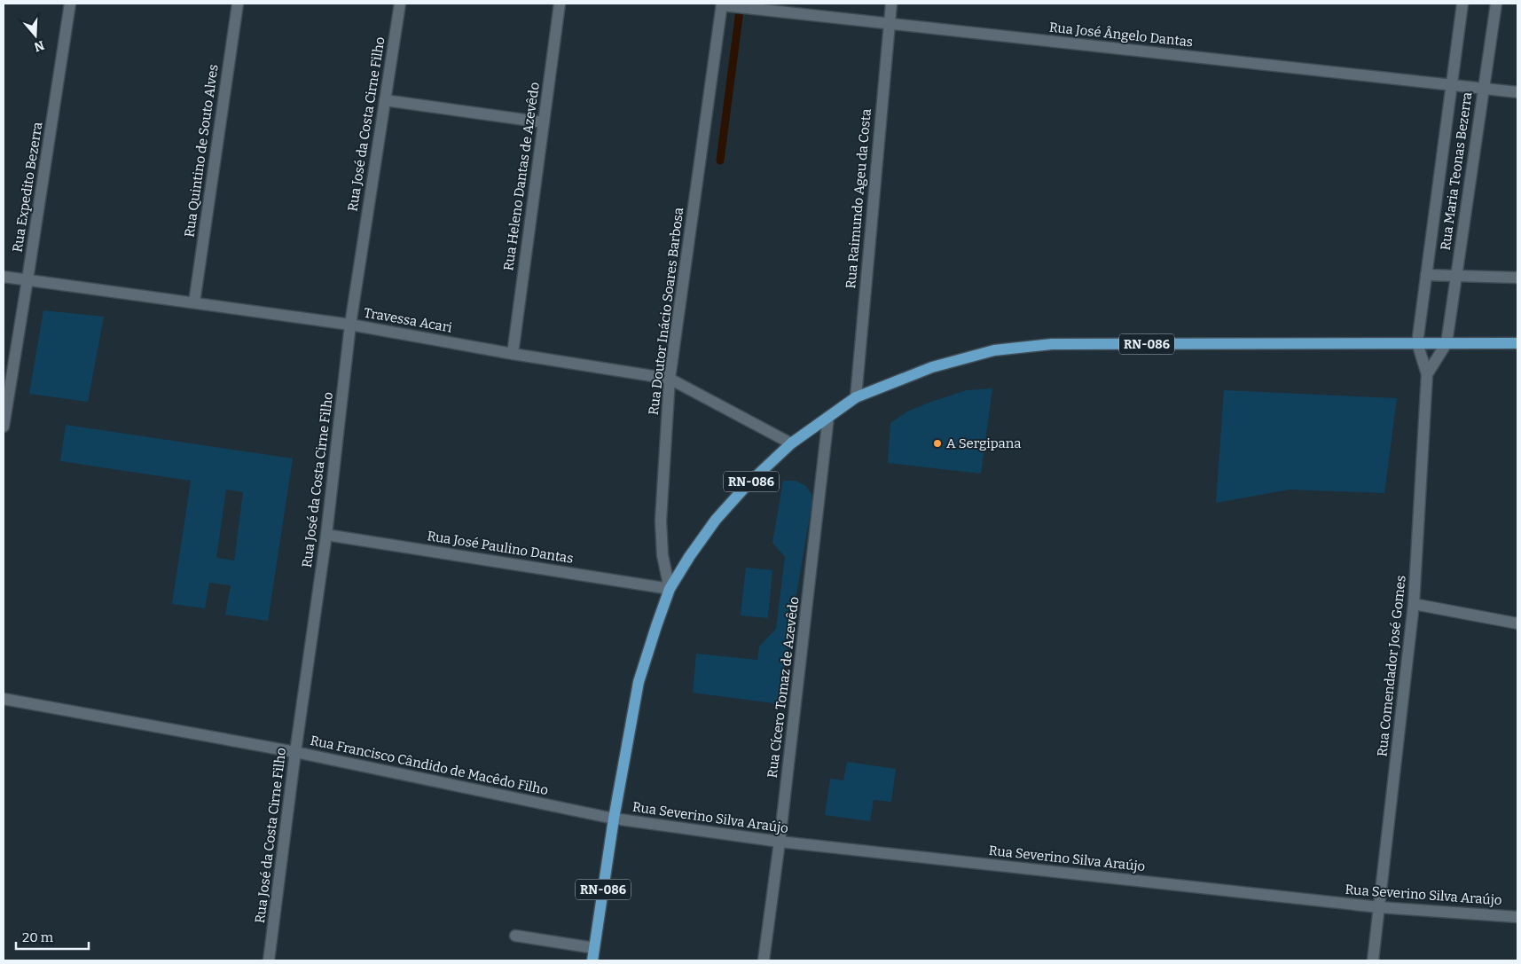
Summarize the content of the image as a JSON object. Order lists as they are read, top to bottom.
{
  "streets": {
    "main road": ["RN-086"],
    "street": [
      "Rua José Ângelo Dantas",
      "Rua José da Costa Cirne Filho",
      "Rua Quintino de Souto Alves",
      "Rua Maria Teonas Bezerra",
      "Rua Heleno Dantas de Azevêdo",
      "Rua Expedito Bezerra",
      "Rua Raimundo Ageu da Costa",
      "Rua Doutor Inácio Soares Barbosa",
      "Travessa Acari",
      "Rua José Paulino Dantas",
      "Rua Comendador José Gomes",
      "Rua Cícero Tomaz de Azevêdo",
      "Rua Francisco Cândido de Macêdo Filho",
      "Rua Severino Silva Araújo"
    ]
  },
  "crossings": [
    ["Rua José Ângelo Dantas", "Rua Maria Teonas Bezerra"],
    ["Rua José Ângelo Dantas", "Rua Raimundo Ageu da Costa"],
    ["Rua José Ângelo Dantas", "Rua Doutor Inácio Soares Barbosa"],
    ["Rua José da Costa Cirne Filho", "Travessa Acari"],
    ["Rua José da Costa Cirne Filho", "Rua José Paulino Dantas"],
    ["Rua José da Costa Cirne Filho", "Rua Francisco Cândido de Macêdo Filho"],
    ["Rua Quintino de Souto Alves", "Travessa Acari"],
    ["Rua Maria Teonas Bezerra", "RN-086"],
    ["Rua Maria Teonas Bezerra", "Rua Comendador José Gomes"],
    ["Rua Heleno Dantas de Azevêdo", "Travessa Acari"],
    ["Rua Expedito Bezerra", "Travessa Acari"],
    ["Rua Raimundo Ageu da Costa", "RN-086"],
    ["Rua Doutor Inácio Soares Barbosa", "Travessa Acari"],
    ["Rua Doutor Inácio Soares Barbosa", "RN-086"],
    ["Rua Doutor Inácio Soares Barbosa", "Rua José Paulino Dantas"],
    ["Travessa Acari", "RN-086"],
    ["RN-086", "Rua José Paulino Dantas"],
    ["RN-086", "Rua Comendador José Gomes"],
    ["RN-086", "Rua Cícero Tomaz de Azevêdo"],
    ["RN-086", "Rua Francisco Cândido de Macêdo Filho"],
    ["RN-086", "Rua Severino Silva Araújo"],
    ["Rua Comendador José Gomes", "Rua Severino Silva Araújo"],
    ["Rua Cícero Tomaz de Azevêdo", "Rua Severino Silva Araújo"],
    ["Rua Francisco Cândido de Macêdo Filho", "Rua Severino Silva Araújo"]
  ],
  "places": ["A Sergipana"],
  "scale_bar": "20 m",
  "north": "bottom"
}
